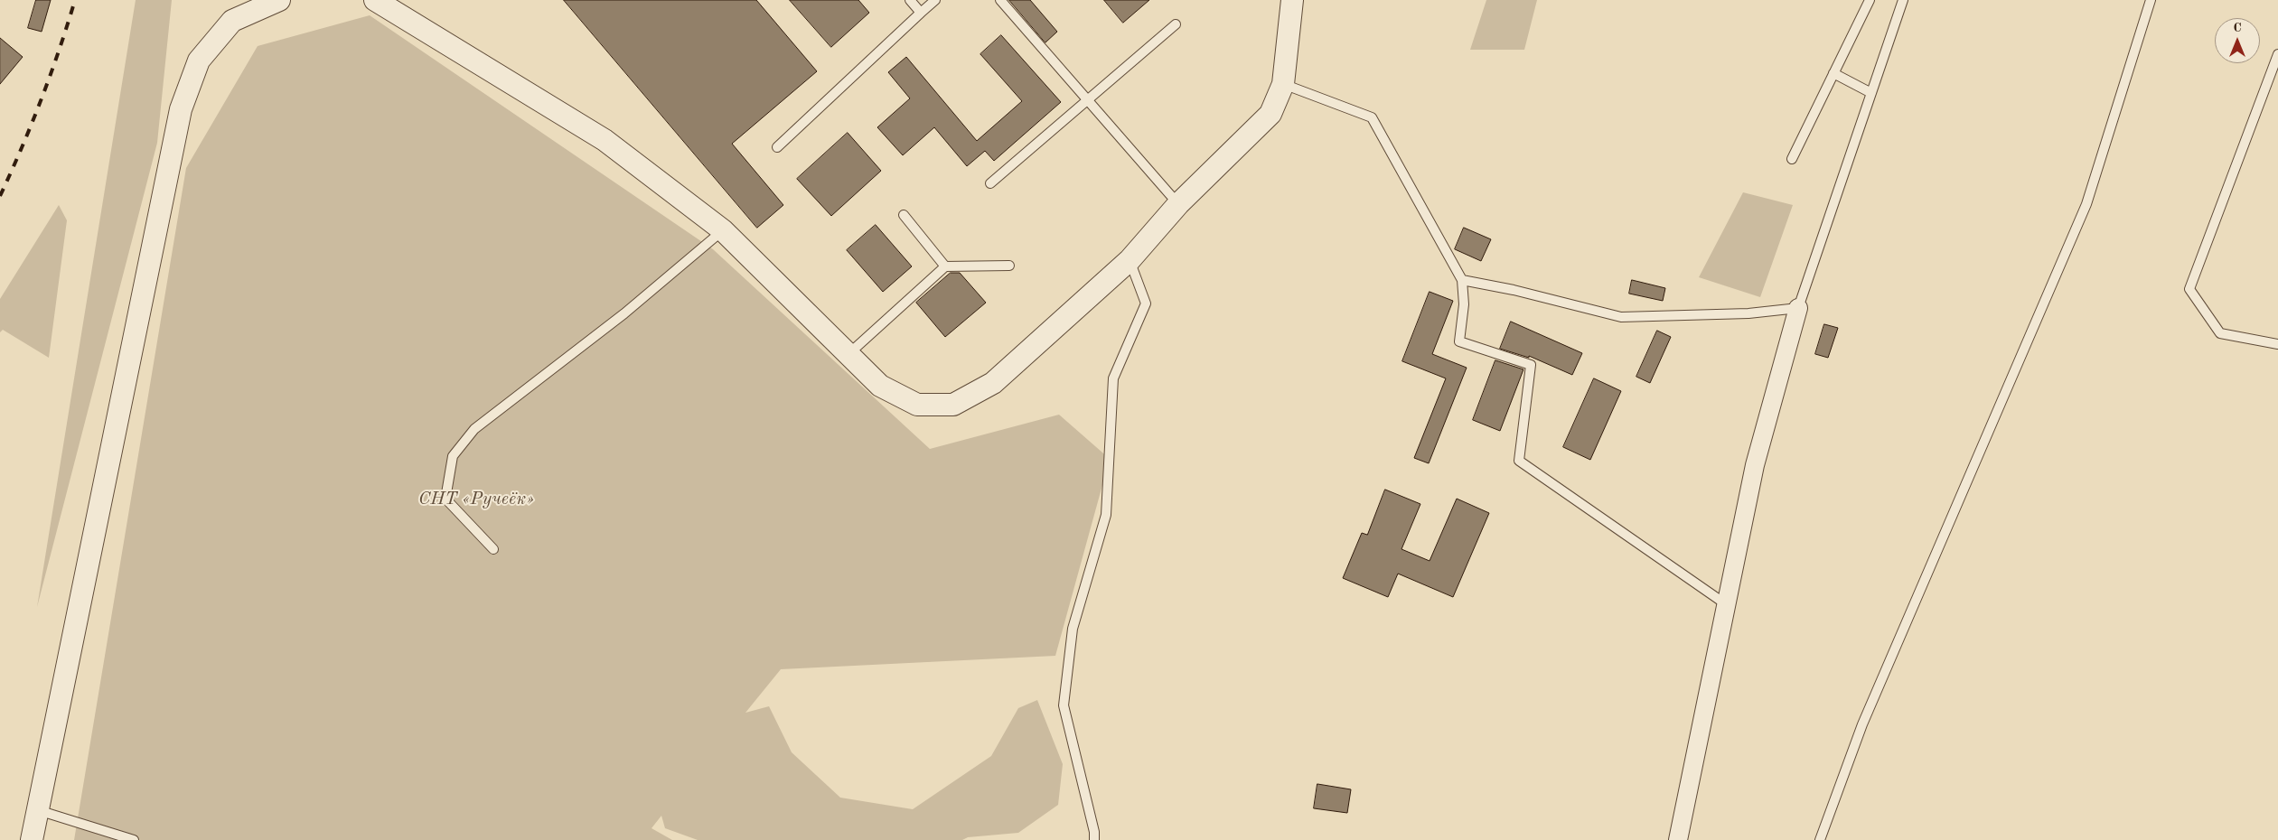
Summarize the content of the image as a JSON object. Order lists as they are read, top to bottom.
{
  "parks": ["СНТ «Ручеёк»"],
  "north": "top"
}
